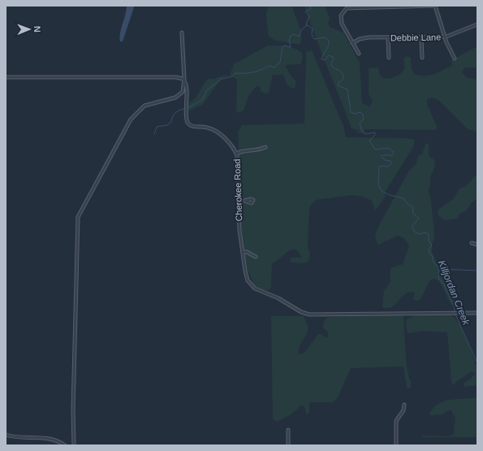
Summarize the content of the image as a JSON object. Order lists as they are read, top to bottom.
{
  "streets": {
    "street": ["Debbie Lane", "Cherokee Road"]
  },
  "water": ["Killjordan Creek"],
  "north": "right"
}
